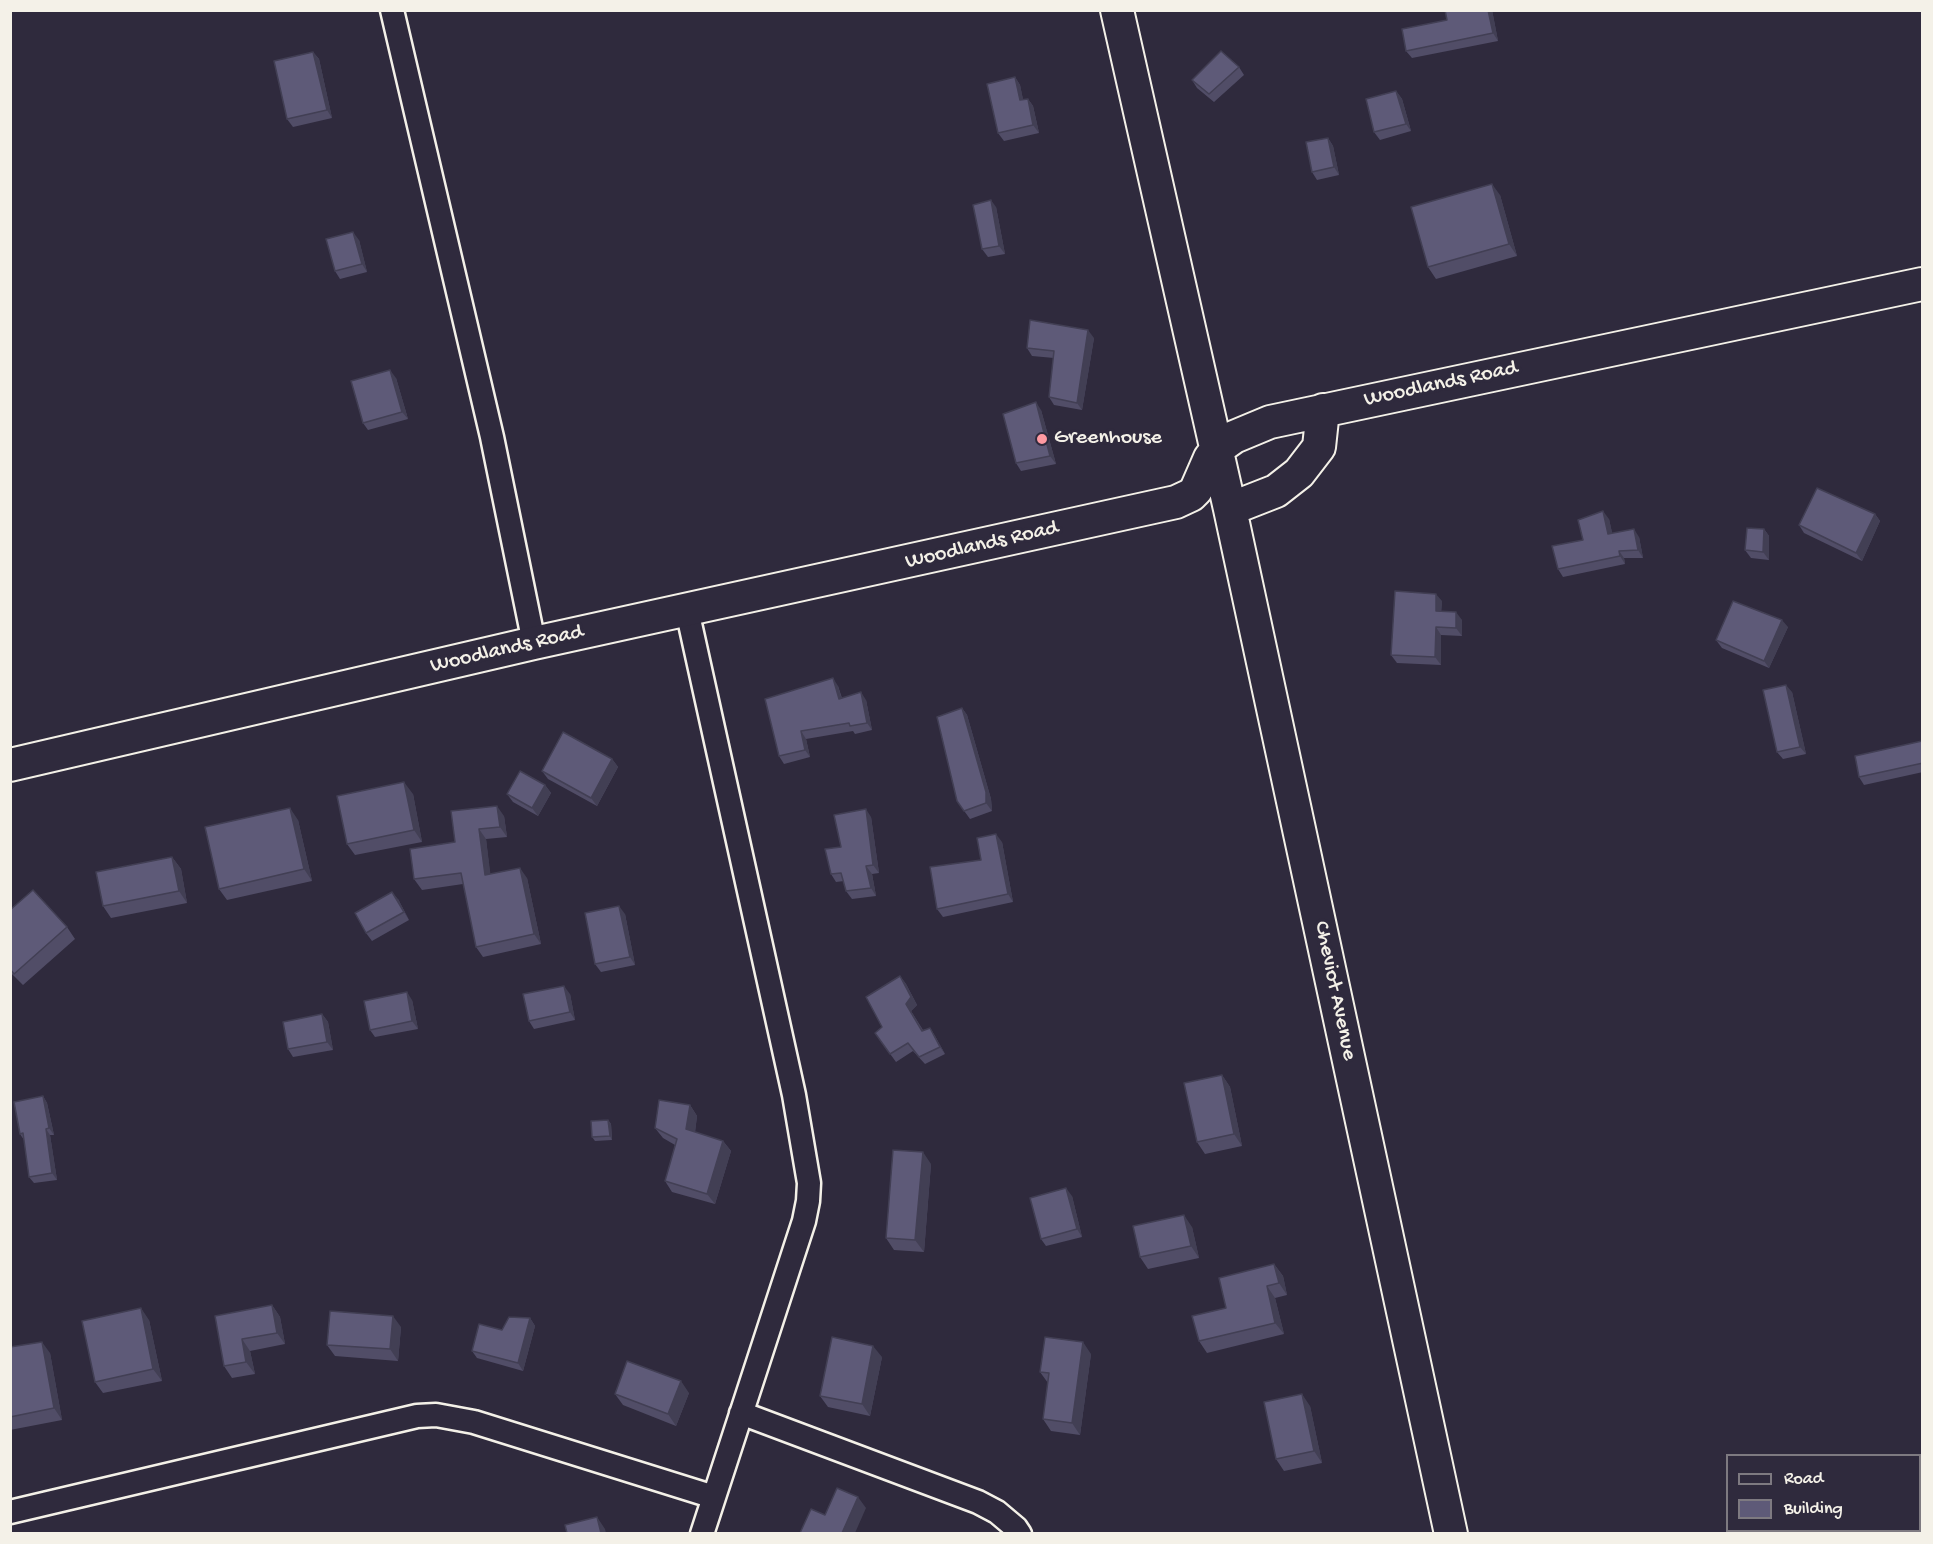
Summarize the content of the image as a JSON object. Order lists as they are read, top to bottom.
{
  "streets": {
    "street": ["Woodlands Road", "Cheviot Avenue"]
  },
  "crossings": [
    ["Woodlands Road", "Cheviot Avenue"]
  ],
  "places": ["Greenhouse"],
  "legend": ["Road", "Building"]
}
